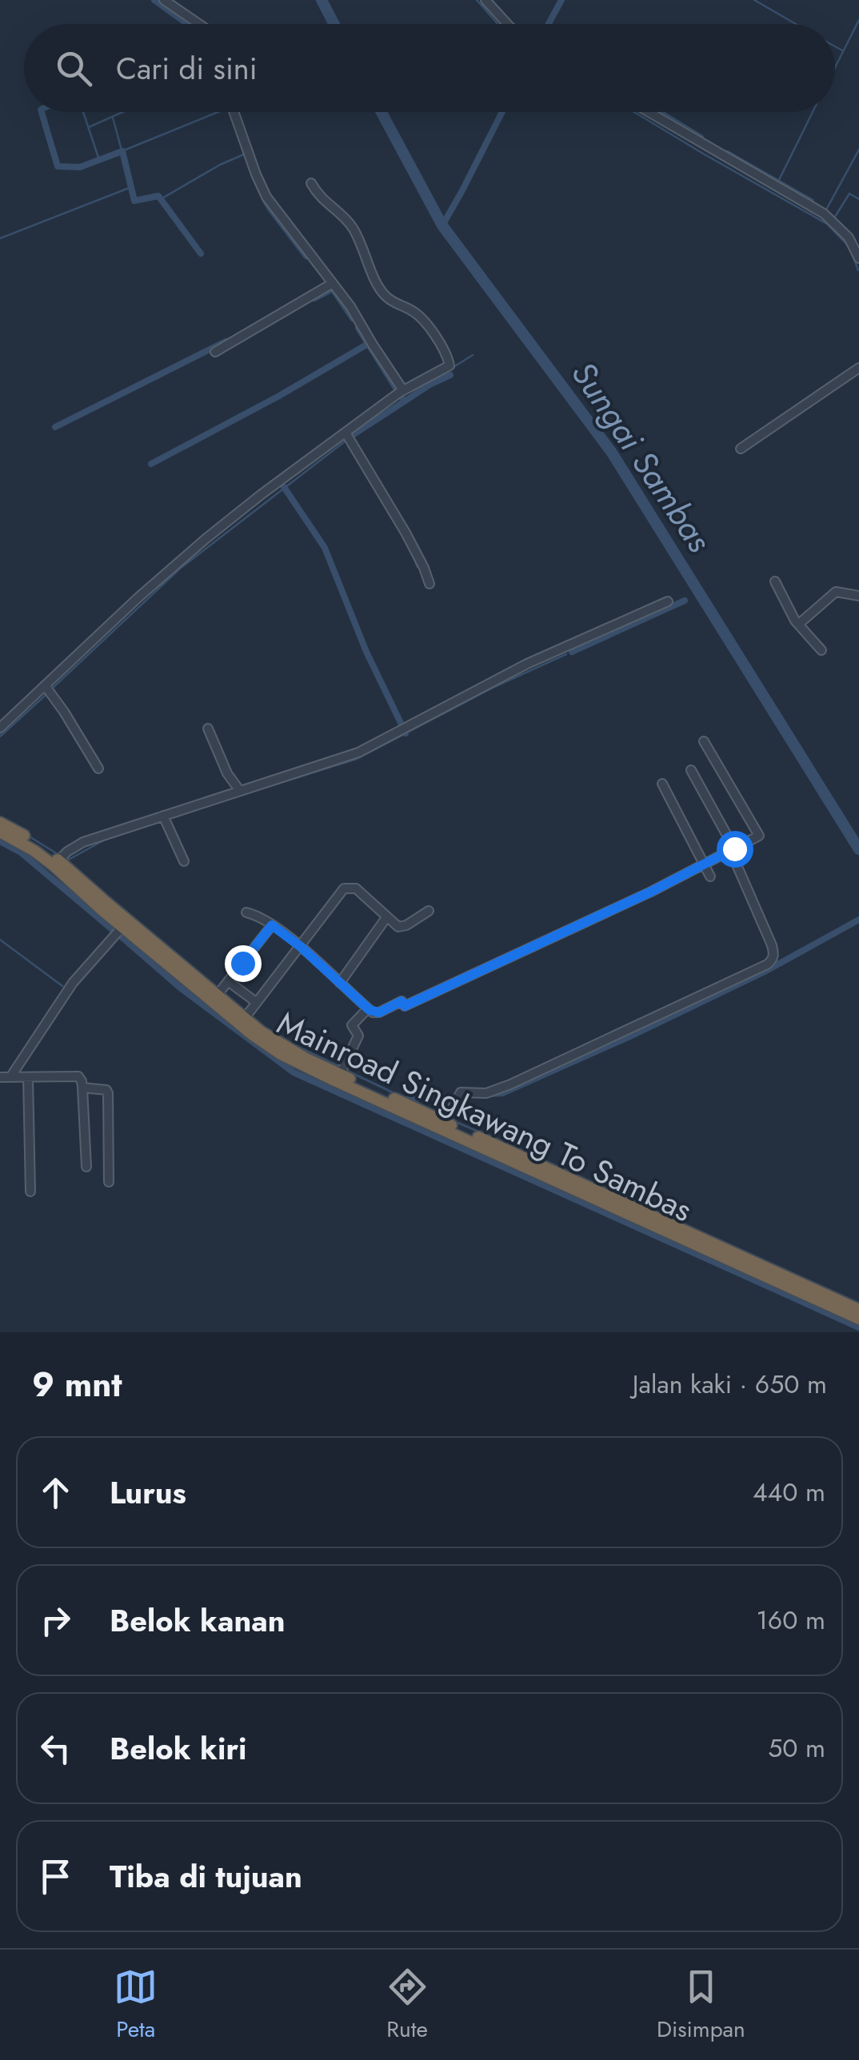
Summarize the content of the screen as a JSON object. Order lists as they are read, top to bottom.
{
  "streets": {
    "highway": ["Mainroad Singkawang To Sambas"]
  },
  "water": ["Sungai Sambas"],
  "page": {
    "search": "Cari di sini",
    "heading": ["9 mnt", "Jalan kaki · 650 m"],
    "list": [
      ["Lurus", "440 m"],
      ["Belok kanan", "160 m"],
      ["Belok kiri", "50 m"],
      "Tiba di tujuan"
    ],
    "nav": ["Peta", "Rute", "Disimpan"]
  }
}
